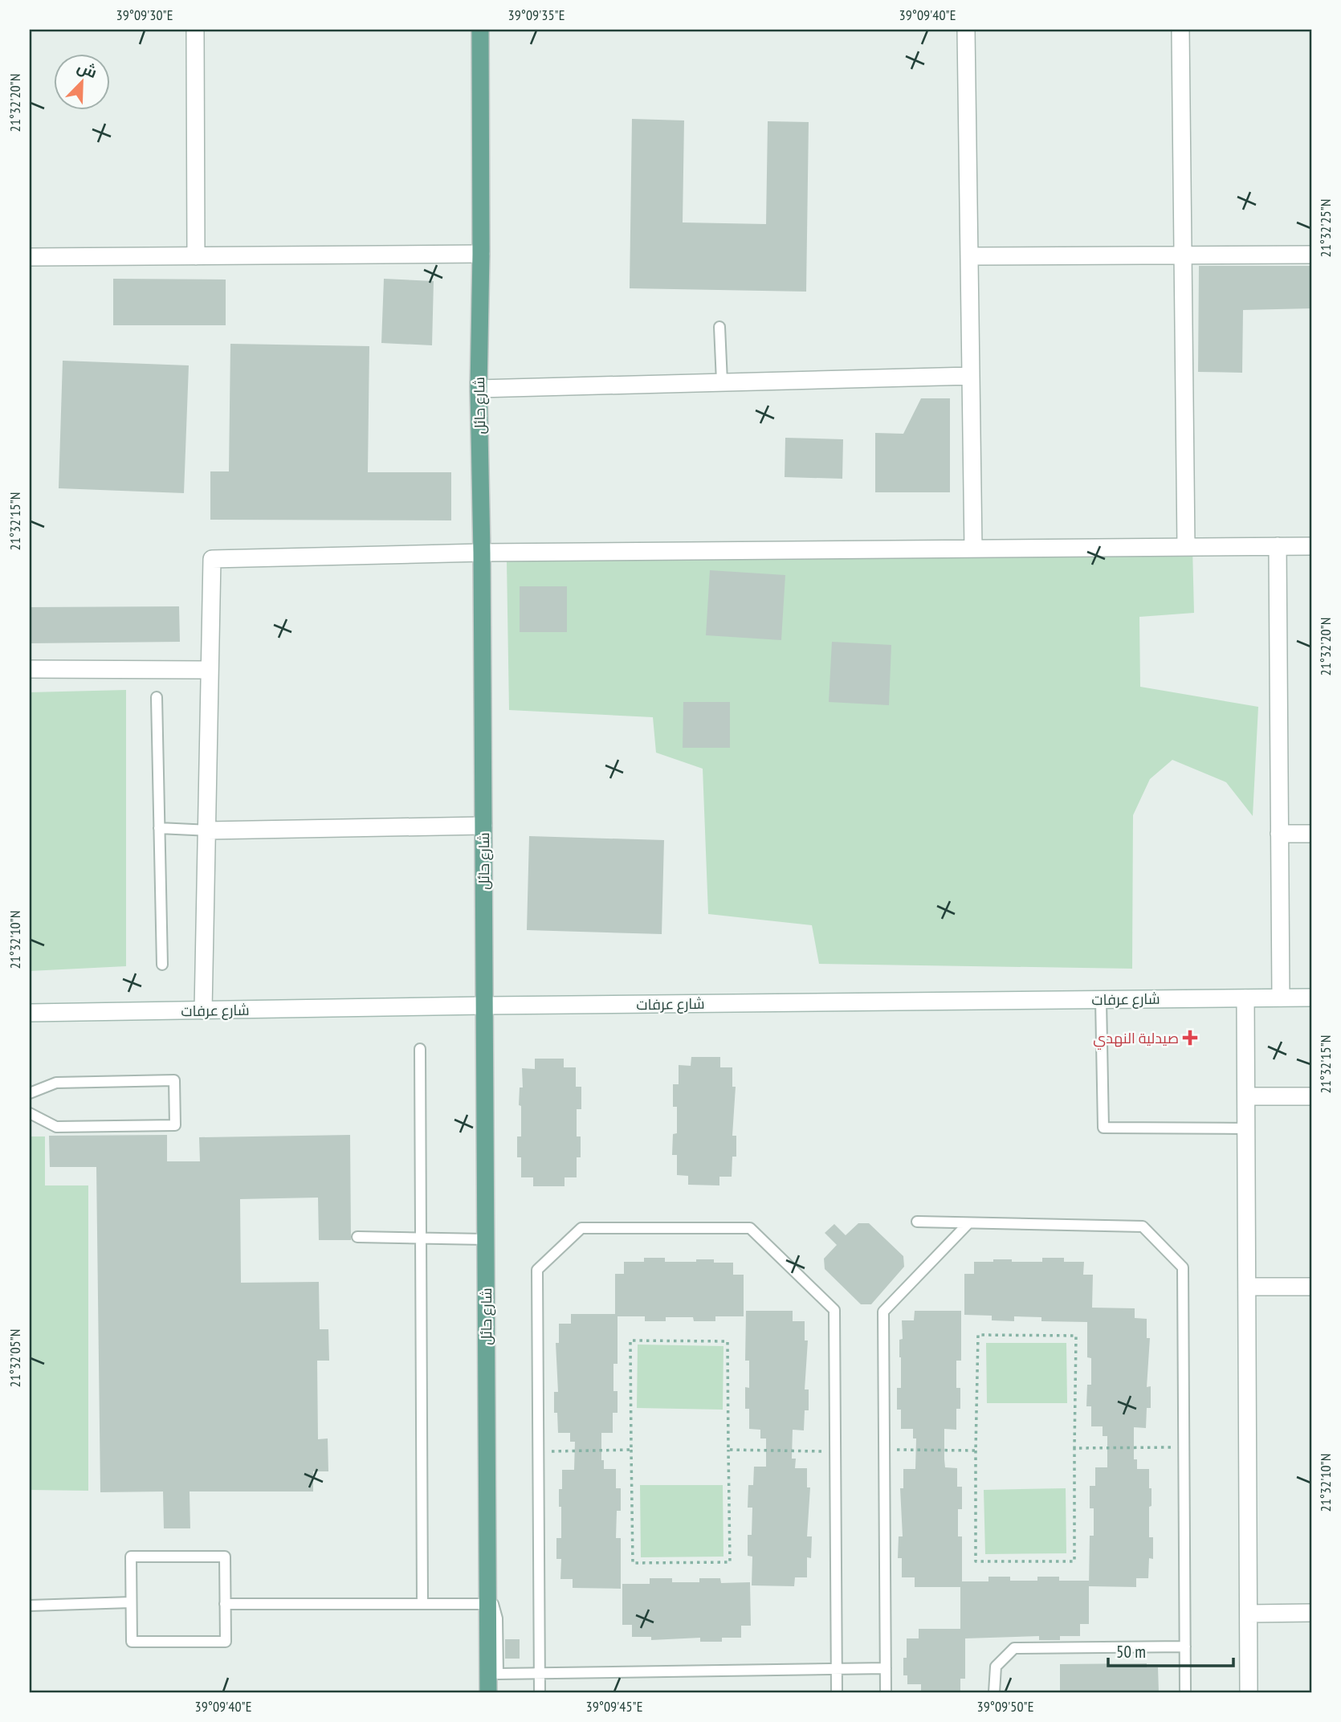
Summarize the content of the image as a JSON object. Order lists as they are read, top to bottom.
{
  "streets": {
    "main road": ["شارع حائل"],
    "street": ["شارع عرفات"]
  },
  "crossings": [
    ["شارع حائل", "شارع عرفات"]
  ],
  "places": {
    "health": ["صيدلية النهدي"]
  },
  "scale_bar": "50 m",
  "north": "top right",
  "coordinates": [
    "39°09'30\"E",
    "39°09'35\"E",
    "39°09'40\"E",
    "21°32'20\"N",
    "21°32'25\"N",
    "21°32'15\"N",
    "21°32'10\"N",
    "21°32'05\"N",
    "39°09'45\"E",
    "39°09'50\"E"
  ]
}
